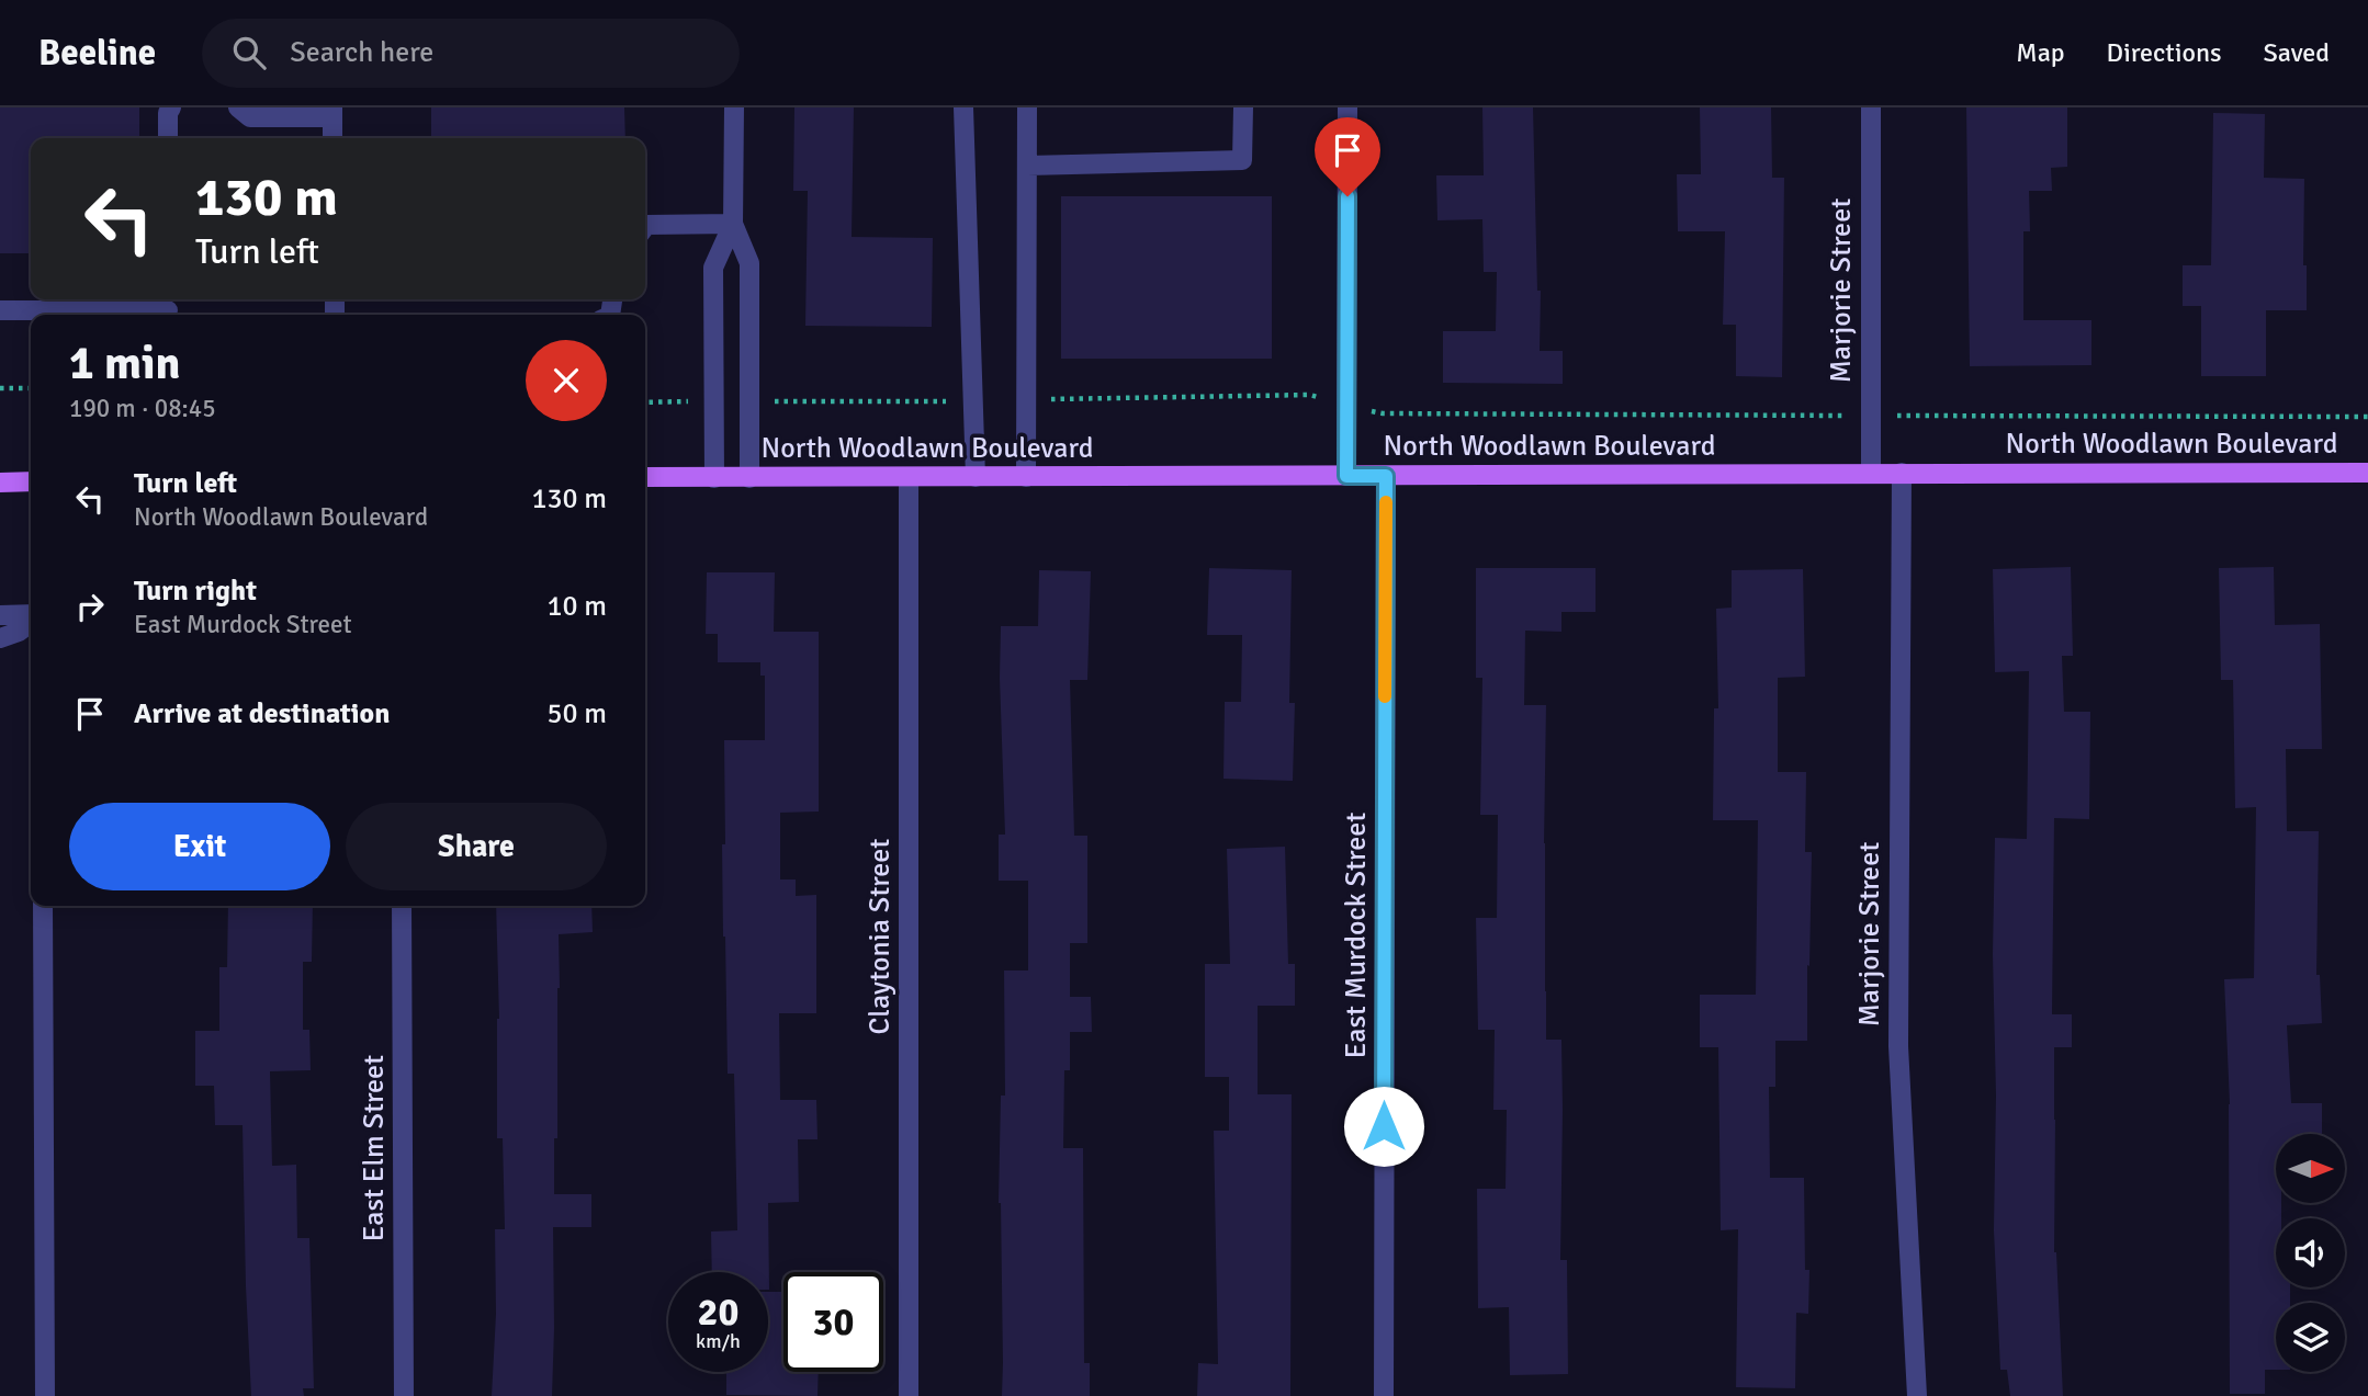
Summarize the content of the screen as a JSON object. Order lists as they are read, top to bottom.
{
  "streets": {
    "main road": ["North Woodlawn Boulevard"],
    "street": [
      "Marjorie Street",
      "East Murdock Street",
      "Claytonia Street",
      "East Elm Street"
    ]
  },
  "crossings": [
    ["Marjorie Street", "North Woodlawn Boulevard"],
    ["North Woodlawn Boulevard", "East Murdock Street"],
    ["North Woodlawn Boulevard", "Claytonia Street"]
  ],
  "north": "right",
  "page": {
    "header": "Beeline",
    "search": "Search here",
    "nav": ["Map", "Directions", "Saved"],
    "turn": ["130 m", "Turn left"],
    "heading": ["1 min", "190 m · 08:45"],
    "list": [
      {
        "name": "Turn left",
        "note": "North Woodlawn Boulevard",
        "value": "130 m"
      },
      {
        "name": "Turn right",
        "note": "East Murdock Street",
        "value": "10 m"
      },
      {
        "name": "Arrive at destination",
        "value": "50 m"
      }
    ],
    "buttons": ["Exit", "Share"],
    "speed": "20 km/h",
    "limit": "30"
  }
}
